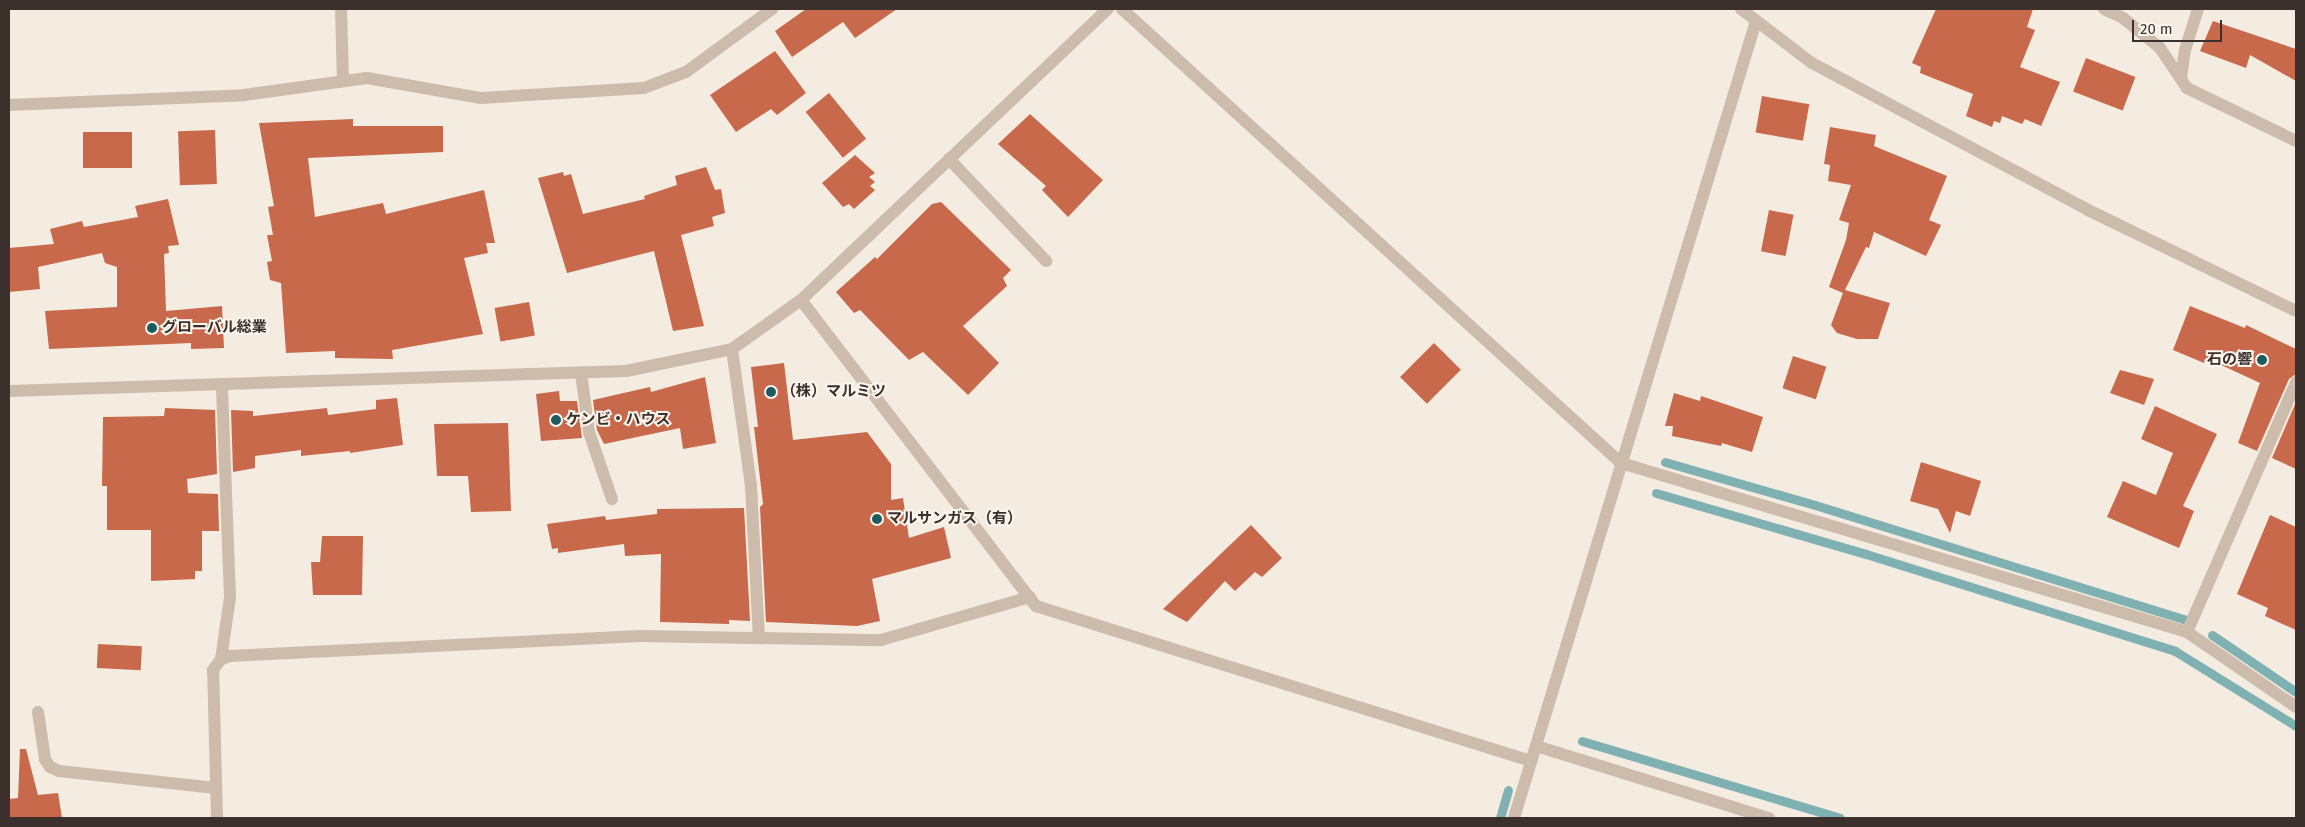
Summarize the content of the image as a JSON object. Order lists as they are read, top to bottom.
{
  "places": [
    "グローバル総業",
    "石の響",
    "（株）マルミツ",
    "ケンビ・ハウス",
    "マルサンガス（有）"
  ],
  "scale_bar": "20 m"
}
